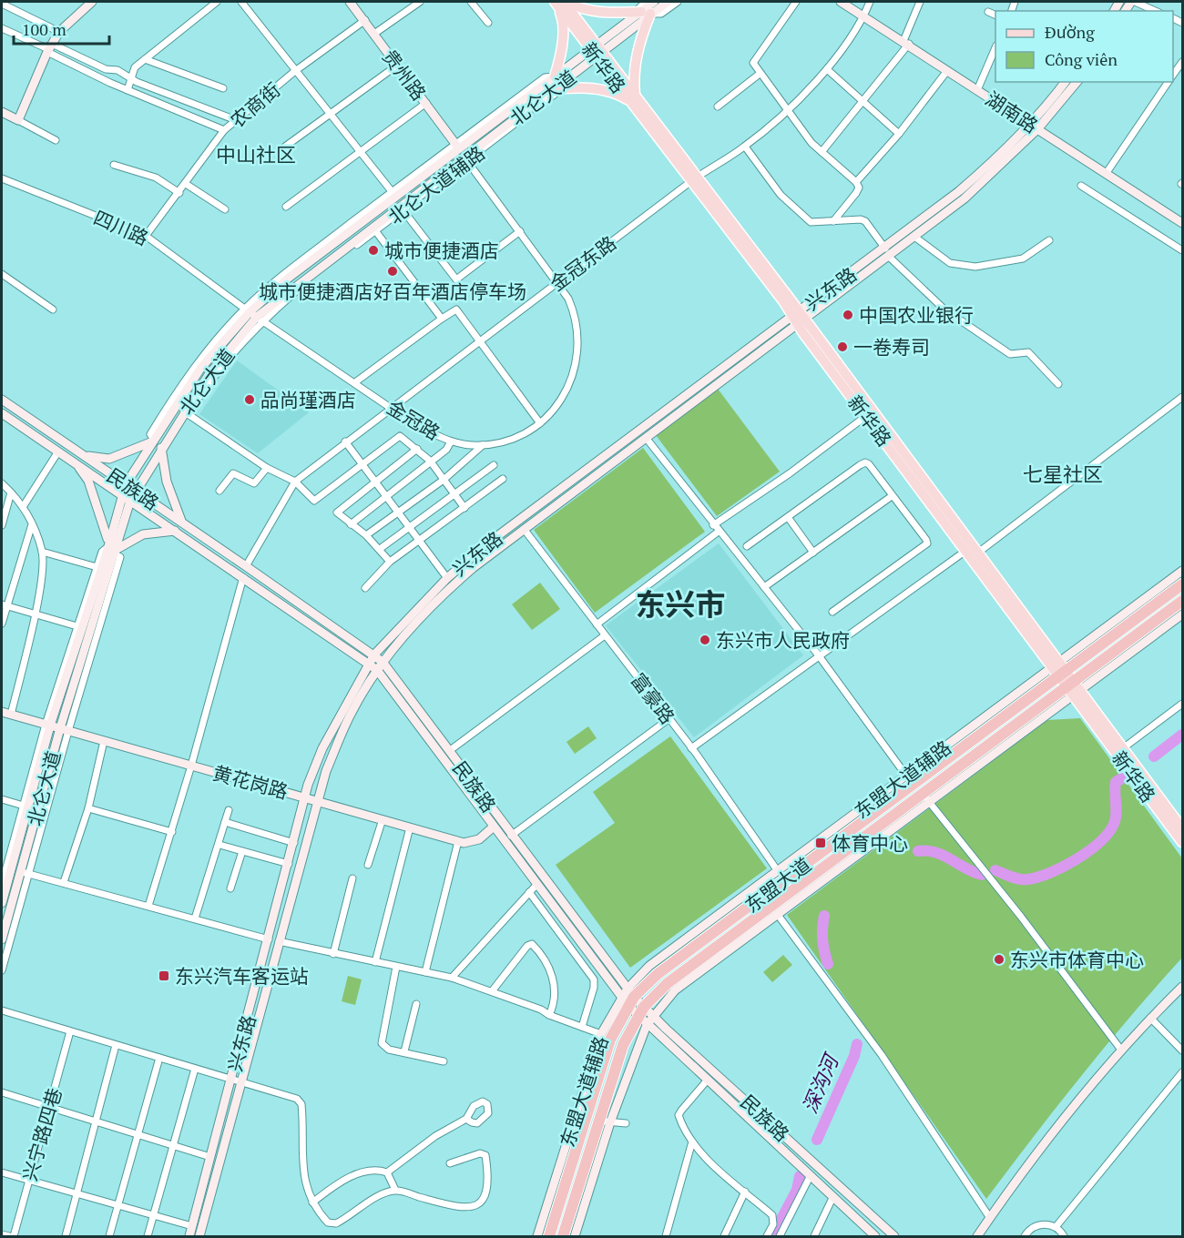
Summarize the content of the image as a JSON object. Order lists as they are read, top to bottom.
{
  "streets": {
    "highway": ["东盟大道"],
    "main road": [
      "新华路",
      "贵州路",
      "北仑大道",
      "湖南路",
      "兴东路",
      "民族路",
      "东盟大道辅路",
      "黄花岗路"
    ],
    "street": [
      "农商街",
      "北仑大道辅路",
      "四川路",
      "金冠东路",
      "金冠路",
      "富豪路",
      "兴宁路四巷"
    ]
  },
  "crossings": [
    ["新华路", "北仑大道"],
    ["新华路", "金冠东路"],
    ["新华路", "兴东路"],
    ["新华路", "东盟大道辅路"],
    ["新华路", "东盟大道"],
    ["贵州路", "北仑大道"],
    ["贵州路", "农商街"],
    ["北仑大道", "北仑大道辅路"],
    ["北仑大道", "四川路"],
    ["北仑大道", "金冠路"],
    ["北仑大道", "民族路"],
    ["北仑大道", "黄花岗路"],
    ["农商街", "四川路"],
    ["湖南路", "金冠东路"],
    ["湖南路", "兴东路"],
    ["北仑大道辅路", "金冠路"],
    ["四川路", "金冠路"],
    ["金冠东路", "金冠路"],
    ["金冠东路", "民族路"],
    ["兴东路", "民族路"],
    ["兴东路", "富豪路"],
    ["兴东路", "黄花岗路"],
    ["民族路", "东盟大道辅路"],
    ["民族路", "黄花岗路"],
    ["民族路", "东盟大道"],
    ["富豪路", "东盟大道辅路"],
    ["东盟大道辅路", "东盟大道"]
  ],
  "districts": ["中山社区", "七星社区", "东兴市"],
  "water": ["深沟河"],
  "places": {
    "other": [
      "城市便捷酒店",
      "城市便捷酒店好百年酒店停车场",
      "中国农业银行",
      "一卷寿司",
      "品尚瑾酒店",
      "东兴市人民政府",
      "东兴市体育中心"
    ],
    "transit": ["体育中心", "东兴汽车客运站"]
  },
  "legend": ["Đường", "Công viên"],
  "scale_bar": "100 m"
}
